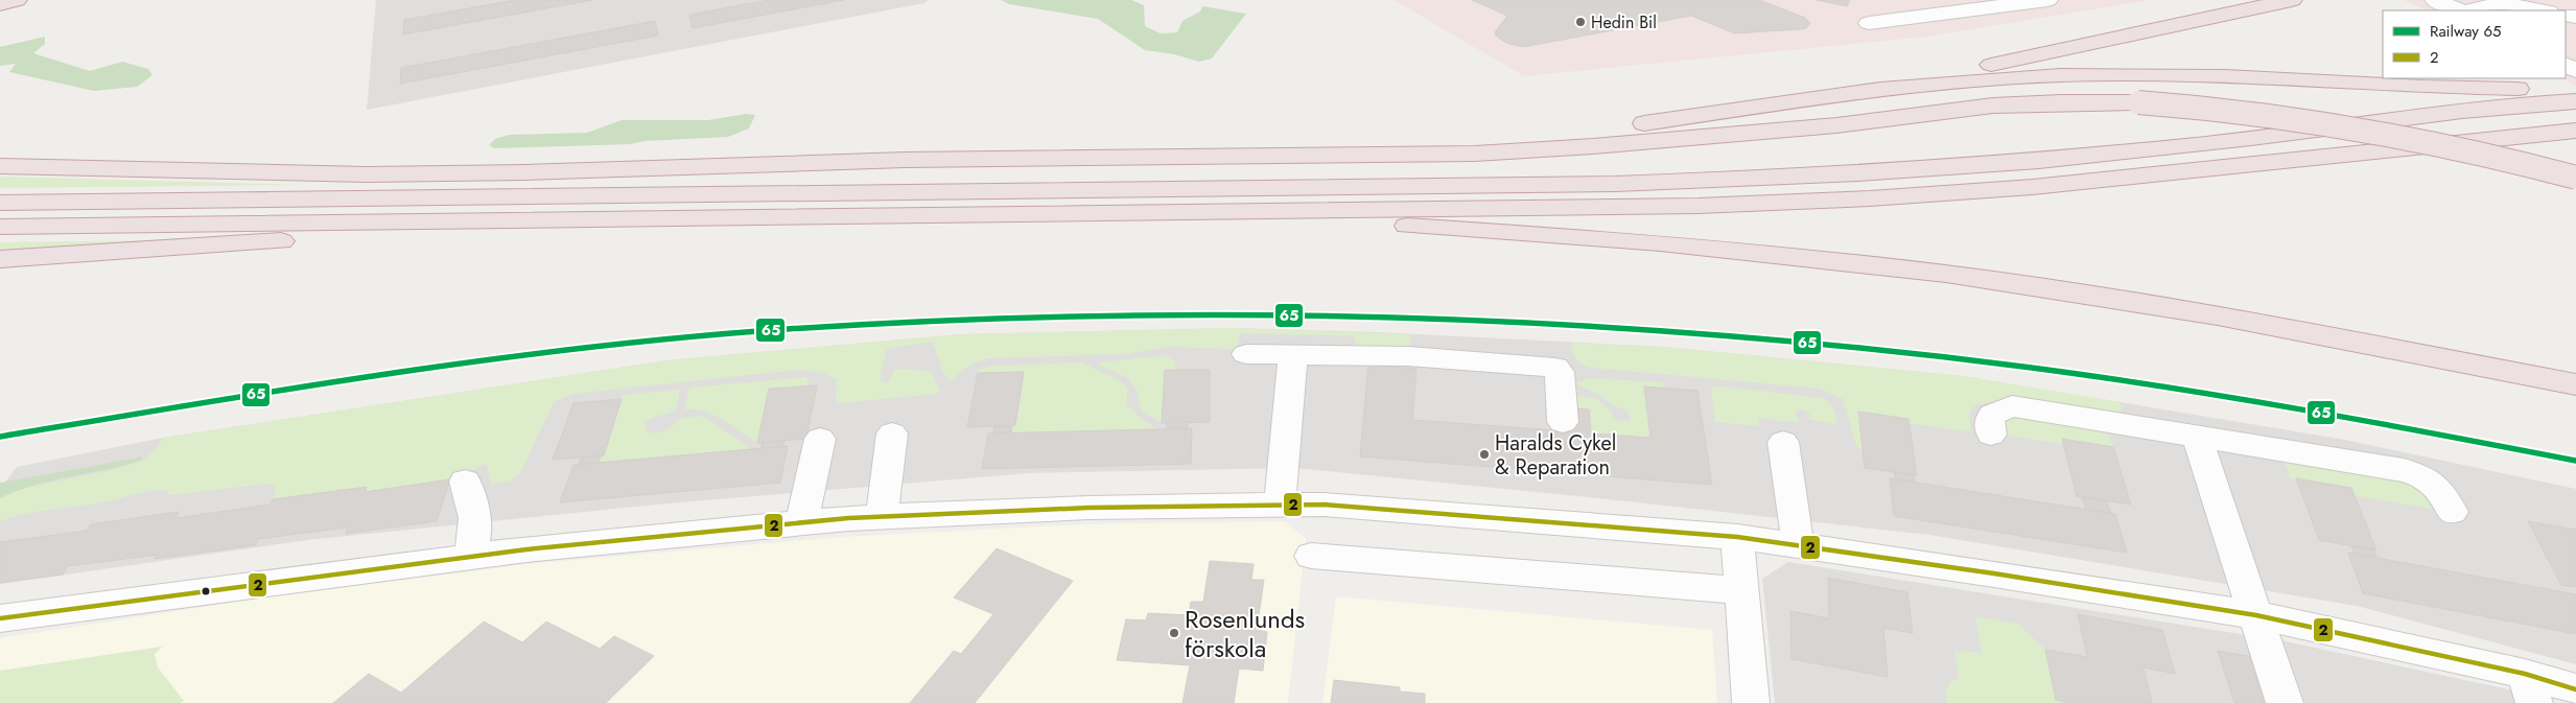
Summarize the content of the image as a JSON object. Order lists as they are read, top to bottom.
{
  "places": ["Hedin Bil", "Haralds Cykel & Reparation", "Rosenlunds förskola"],
  "lines": ["rail line 65", "transit line 2"],
  "legend": ["Railway 65", "2"]
}
